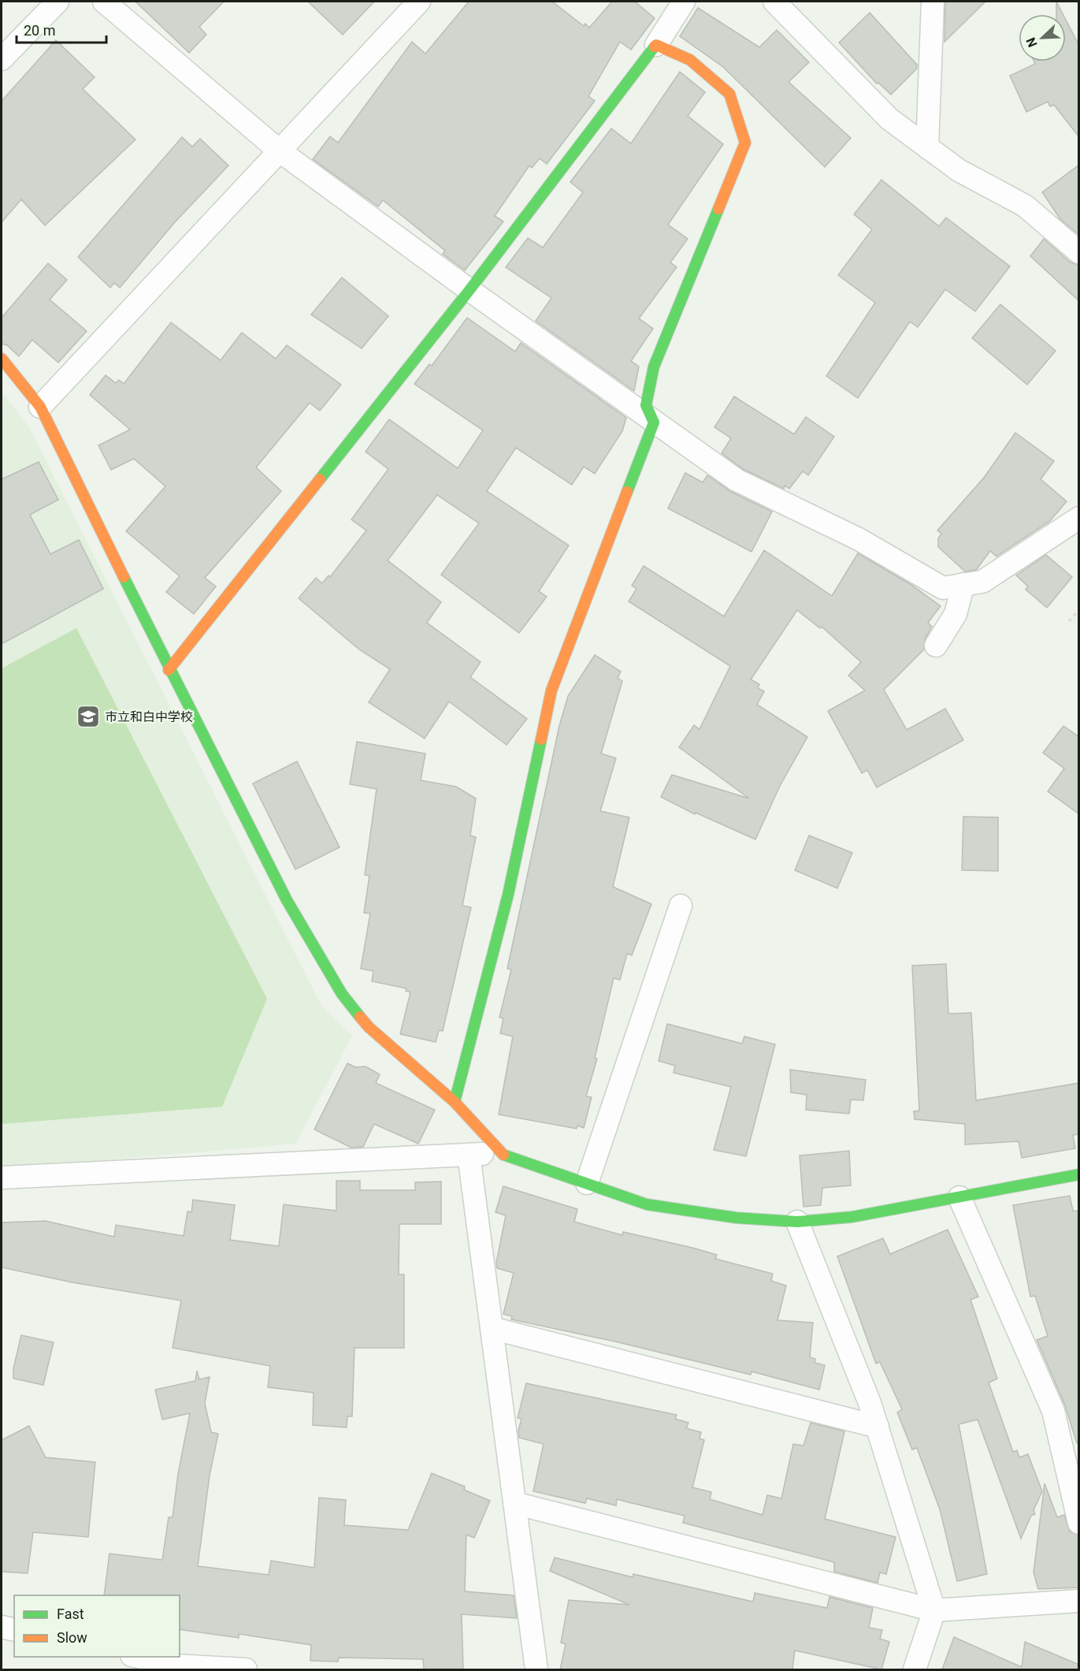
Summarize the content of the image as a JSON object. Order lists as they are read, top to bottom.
{
  "places": {
    "school or university": ["市立和白中学校"]
  },
  "legend": ["Fast", "Slow"],
  "scale_bar": "20 m",
  "north": "bottom left"
}
